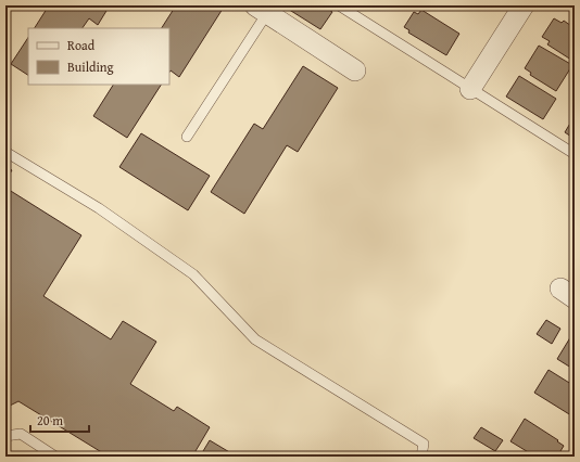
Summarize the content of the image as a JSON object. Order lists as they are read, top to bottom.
{
  "legend": ["Road", "Building"],
  "scale_bar": "20 m"
}
